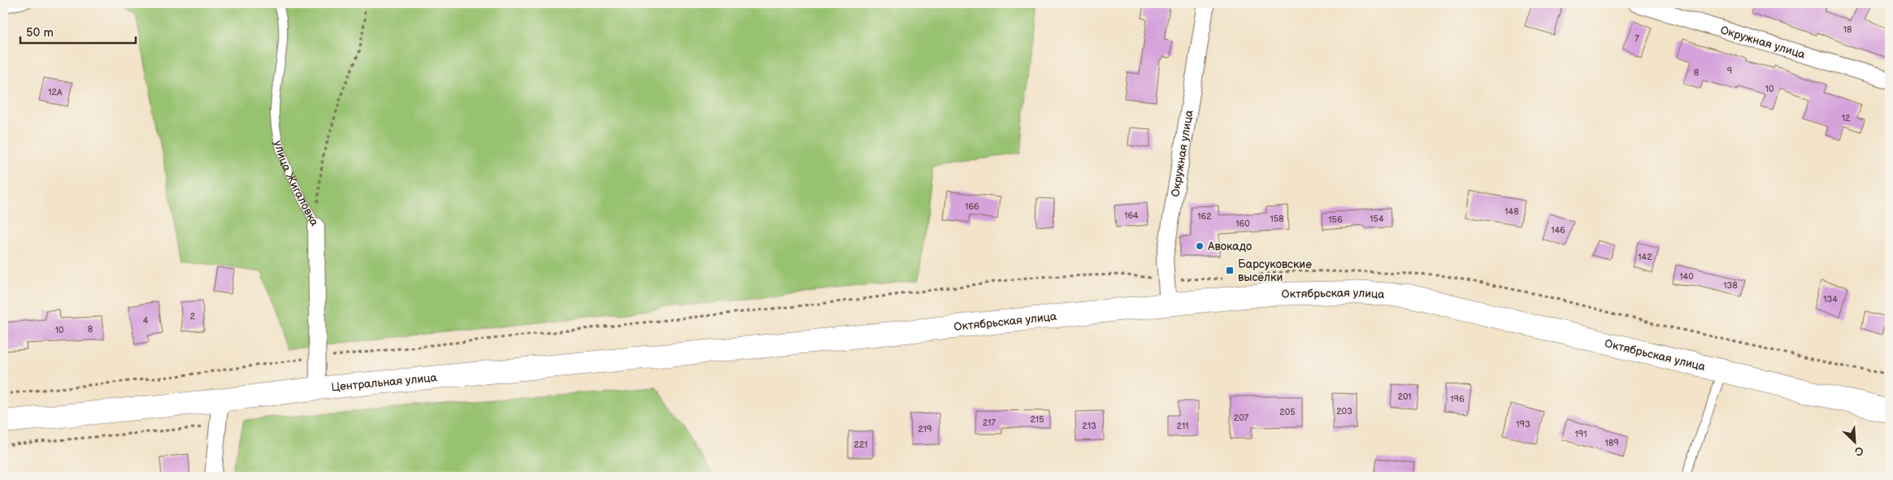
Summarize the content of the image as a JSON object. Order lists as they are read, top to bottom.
{
  "streets": {
    "main road": ["Октябрьская улица", "Центральная улица"],
    "street": ["Окружная улица", "улица Жигаловка"]
  },
  "crossings": [
    ["Окружная улица", "Октябрьская улица"],
    ["улица Жигаловка", "Центральная улица"],
    ["Октябрьская улица", "Центральная улица"]
  ],
  "places": {
    "other": ["Авокадо"],
    "transit": ["Барсуковские выселки"]
  },
  "house_numbers": [
    "18",
    "7",
    "9",
    "8",
    "10",
    "12А",
    "12",
    "166",
    "148",
    "164",
    "162",
    "158",
    "154",
    "156",
    "160",
    "146",
    "142",
    "140",
    "138",
    "134",
    "2",
    "4",
    "8",
    "10",
    "201",
    "196",
    "203",
    "205",
    "207",
    "215",
    "217",
    "193",
    "213",
    "211",
    "219",
    "191",
    "189",
    "221"
  ],
  "scale_bar": "50 m",
  "north": "bottom right"
}
